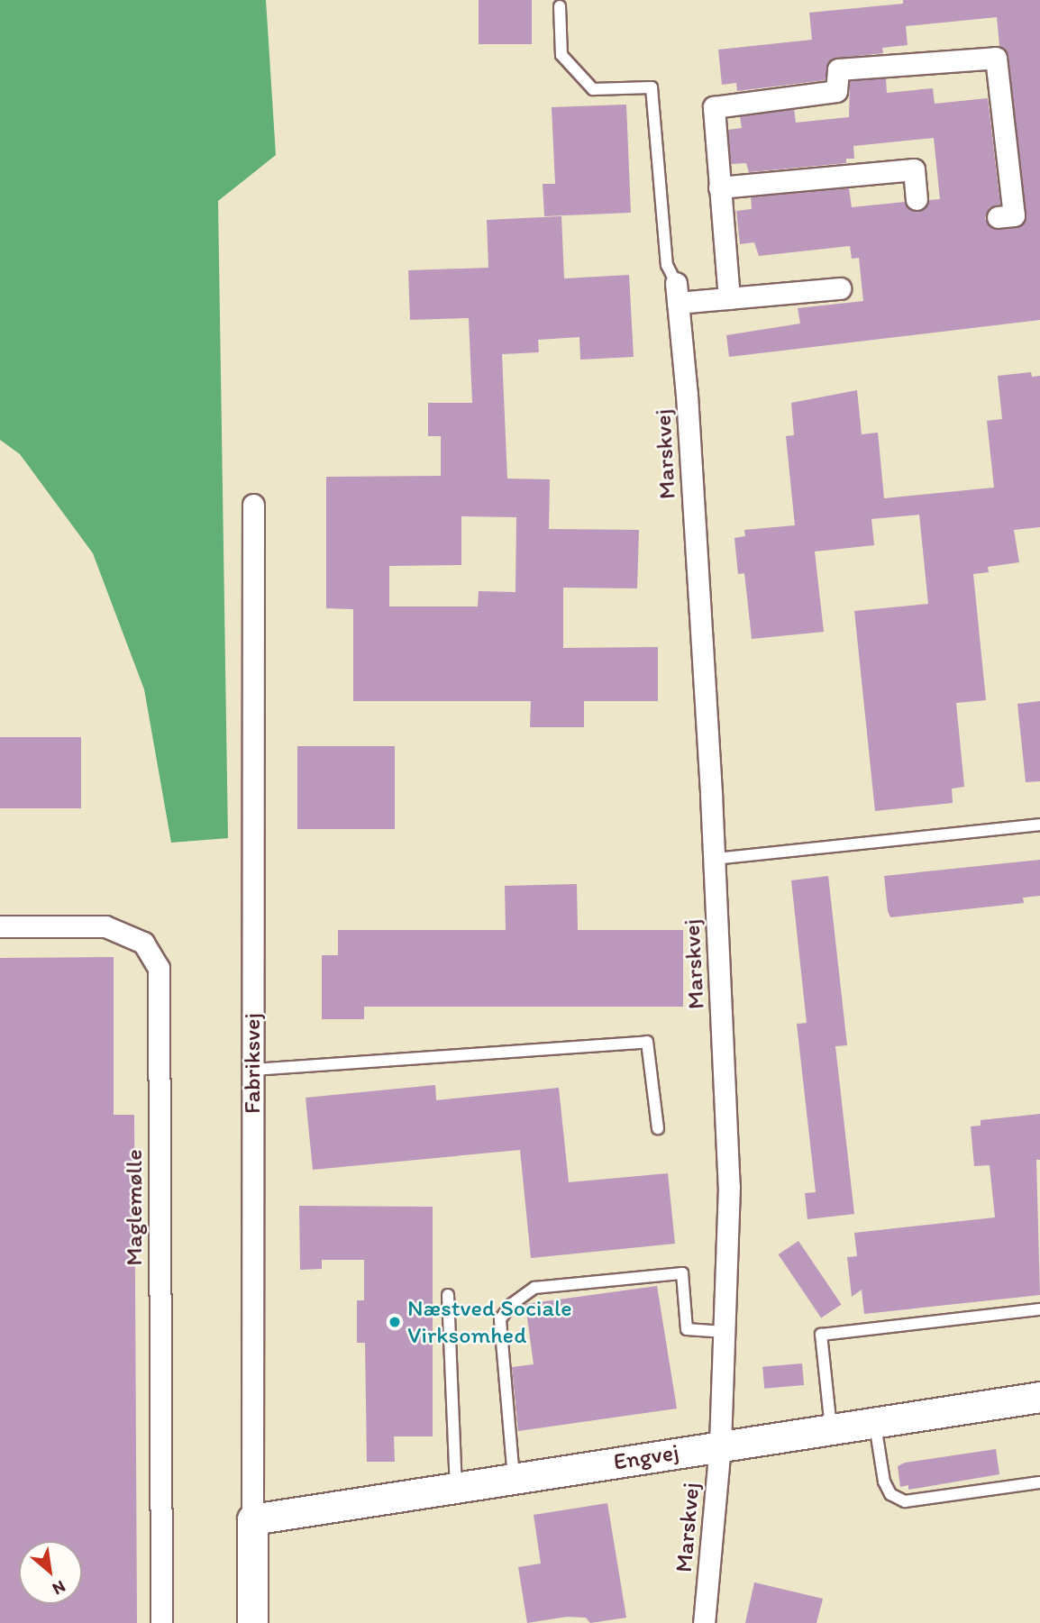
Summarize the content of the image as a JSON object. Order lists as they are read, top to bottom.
{
  "streets": {
    "street": [
      "Marskvej",
      "Fabriksvej",
      "Maglemølle",
      "Engvej"
    ]
  },
  "crossings": [
    ["Marskvej", "Engvej"],
    ["Fabriksvej", "Engvej"]
  ],
  "places": ["Næstved Sociale Virksomhed"],
  "north": "bottom right"
}
